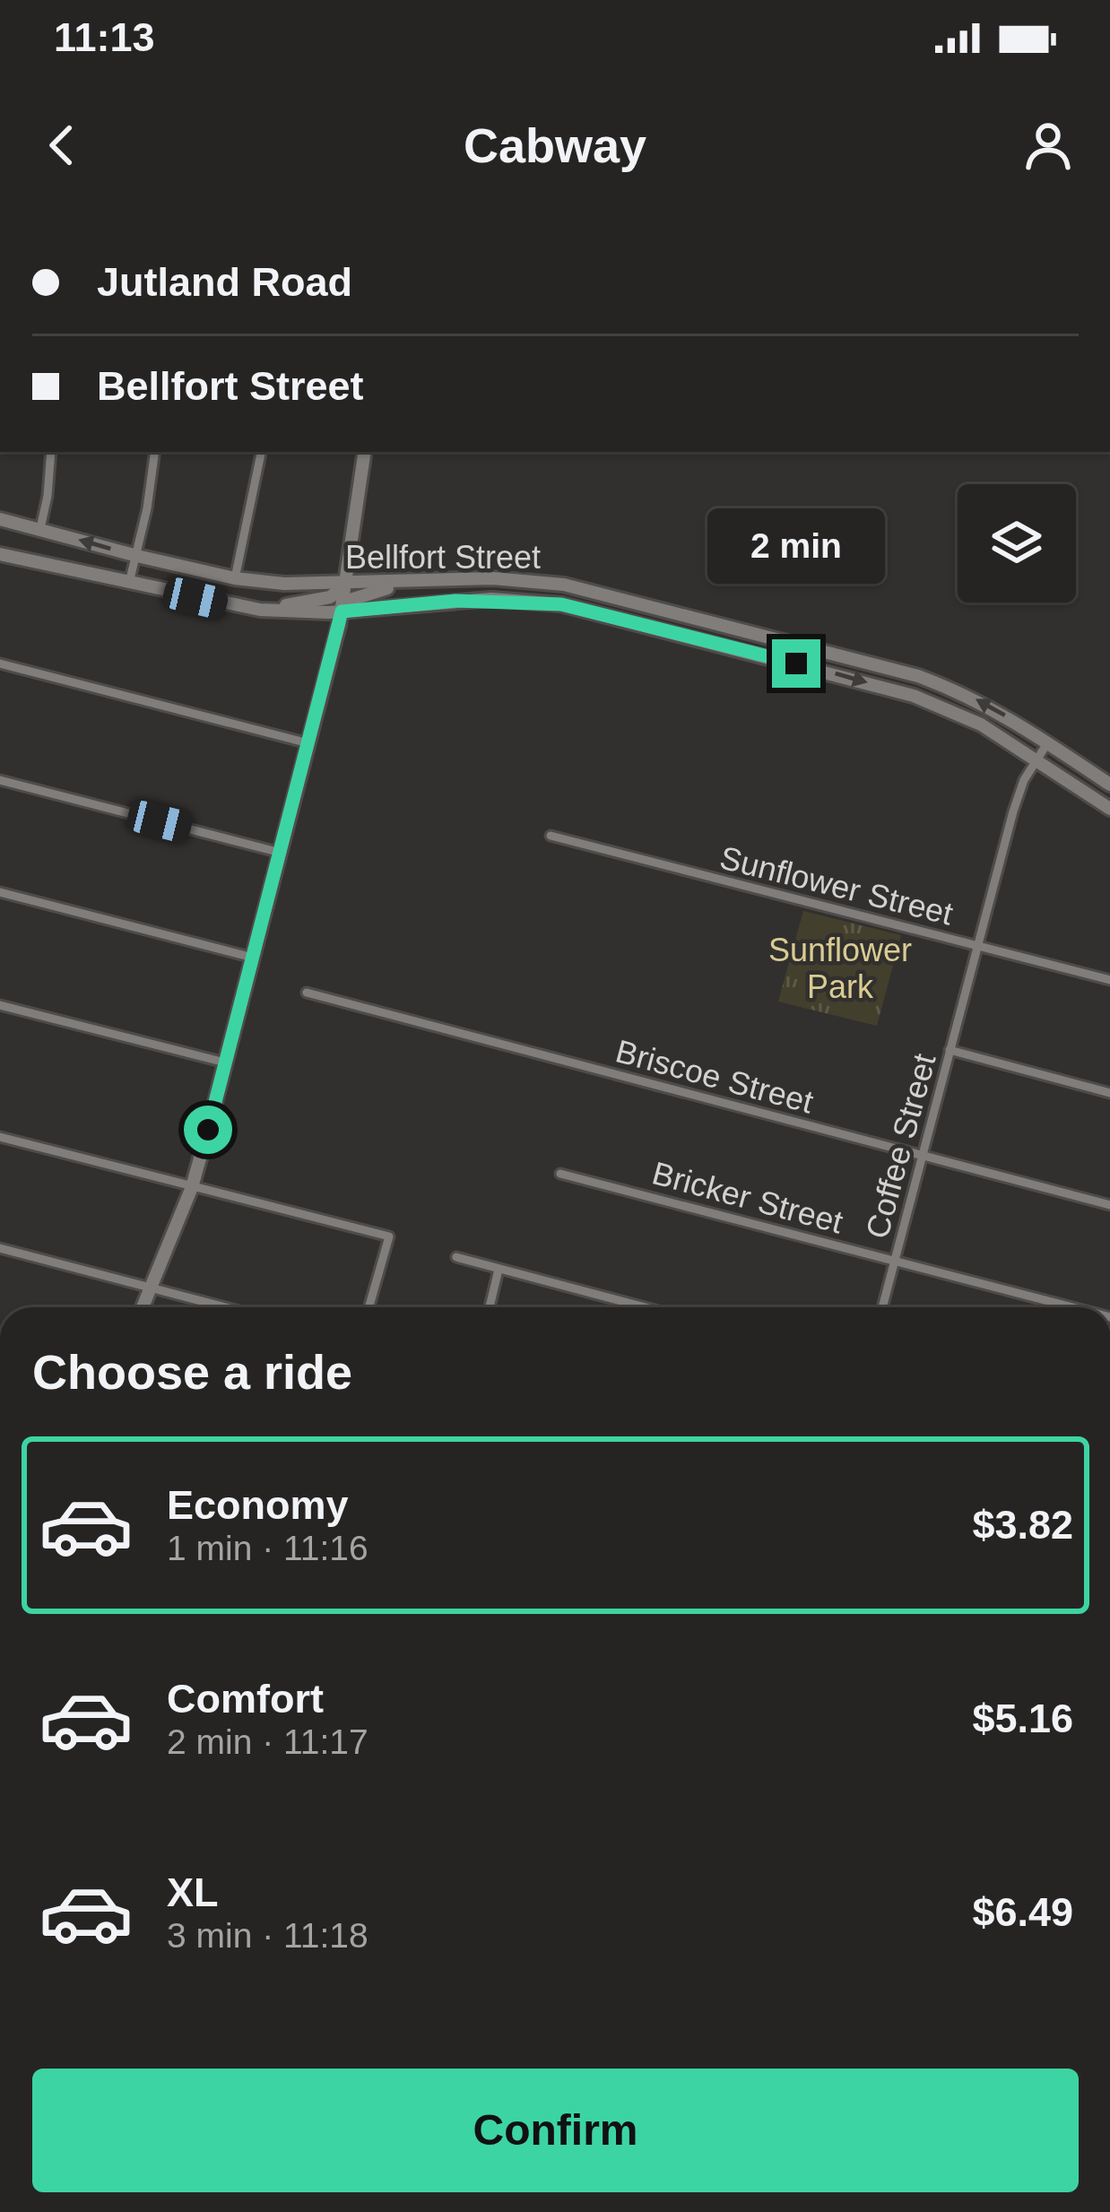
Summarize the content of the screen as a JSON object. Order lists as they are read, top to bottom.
{
  "streets": {
    "main road": ["Bellfort Street"],
    "street": [
      "Sunflower Street",
      "Briscoe Street",
      "Coffee Street",
      "Bricker Street"
    ]
  },
  "crossings": [
    ["Bellfort Street", "Coffee Street"],
    ["Sunflower Street", "Coffee Street"],
    ["Briscoe Street", "Coffee Street"],
    ["Coffee Street", "Bricker Street"]
  ],
  "parks": ["Sunflower Park"],
  "page": {
    "status": "11:13",
    "header": "Cabway",
    "banner": ["Jutland Road", "Bellfort Street"],
    "bubble": "2 min",
    "heading": "Choose a ride",
    "list": [
      {
        "name": "Economy",
        "note": "1 min · 11:16",
        "value": "$3.82"
      },
      {
        "name": "Comfort",
        "note": "2 min · 11:17",
        "value": "$5.16"
      },
      {
        "name": "XL",
        "note": "3 min · 11:18",
        "value": "$6.49"
      }
    ],
    "buttons": "Confirm"
  }
}
